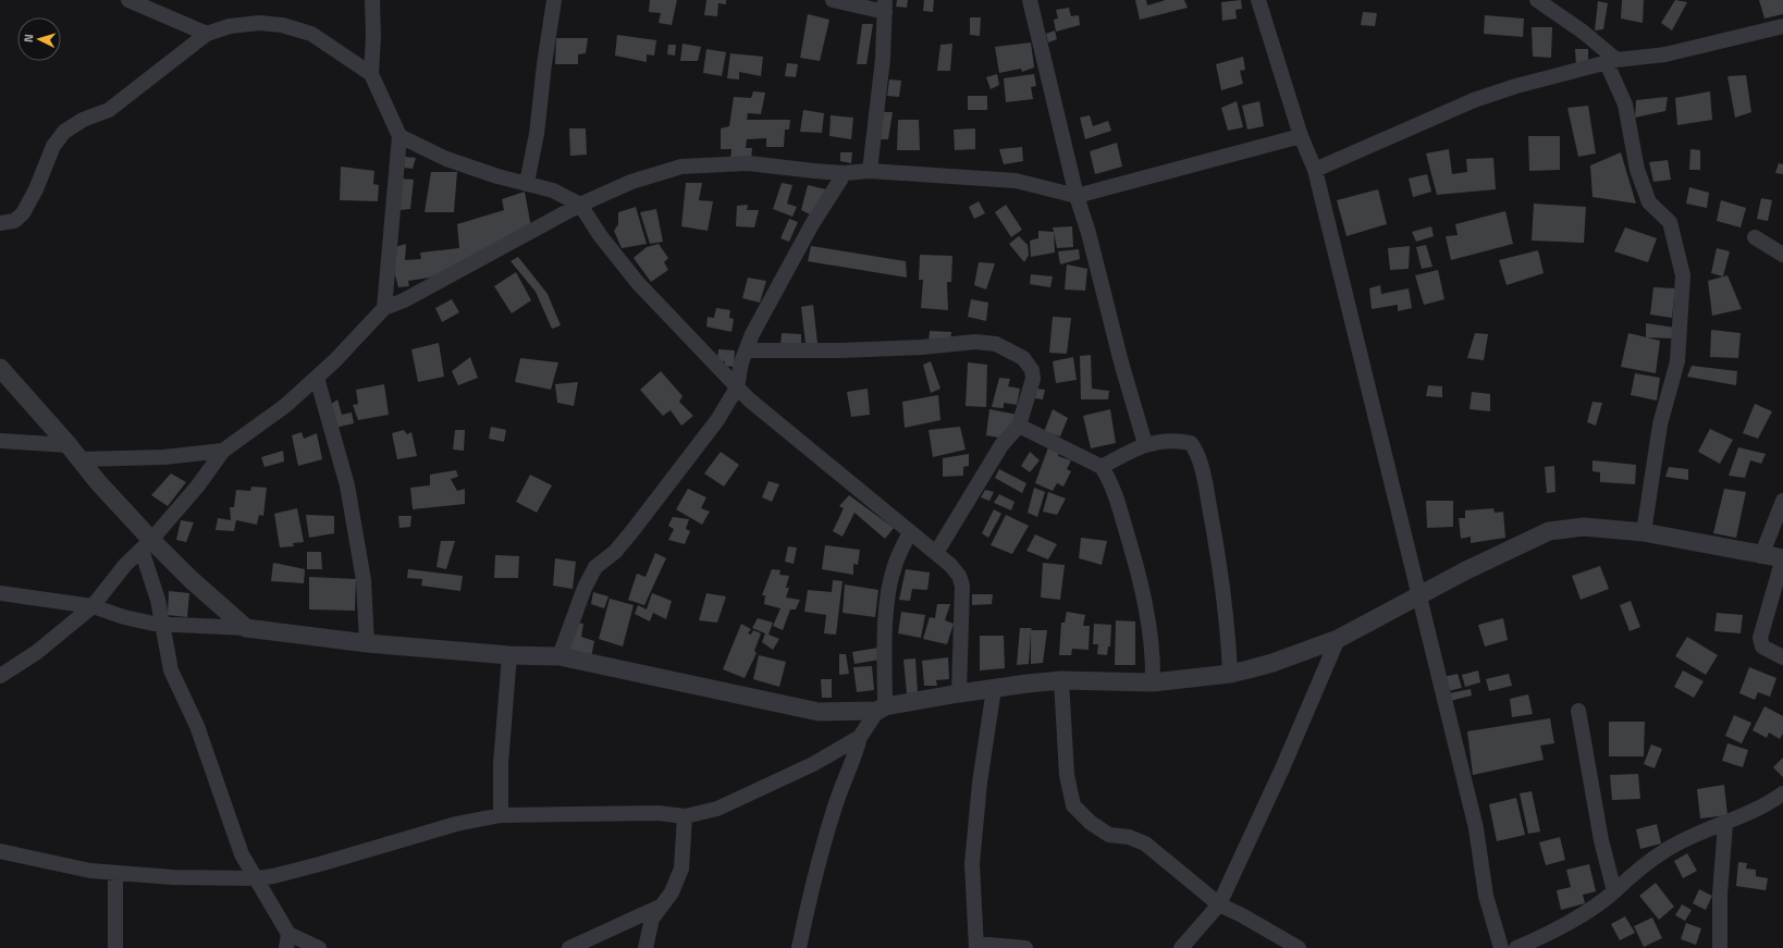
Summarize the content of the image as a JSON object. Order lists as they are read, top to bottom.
{
  "north": "left"
}
